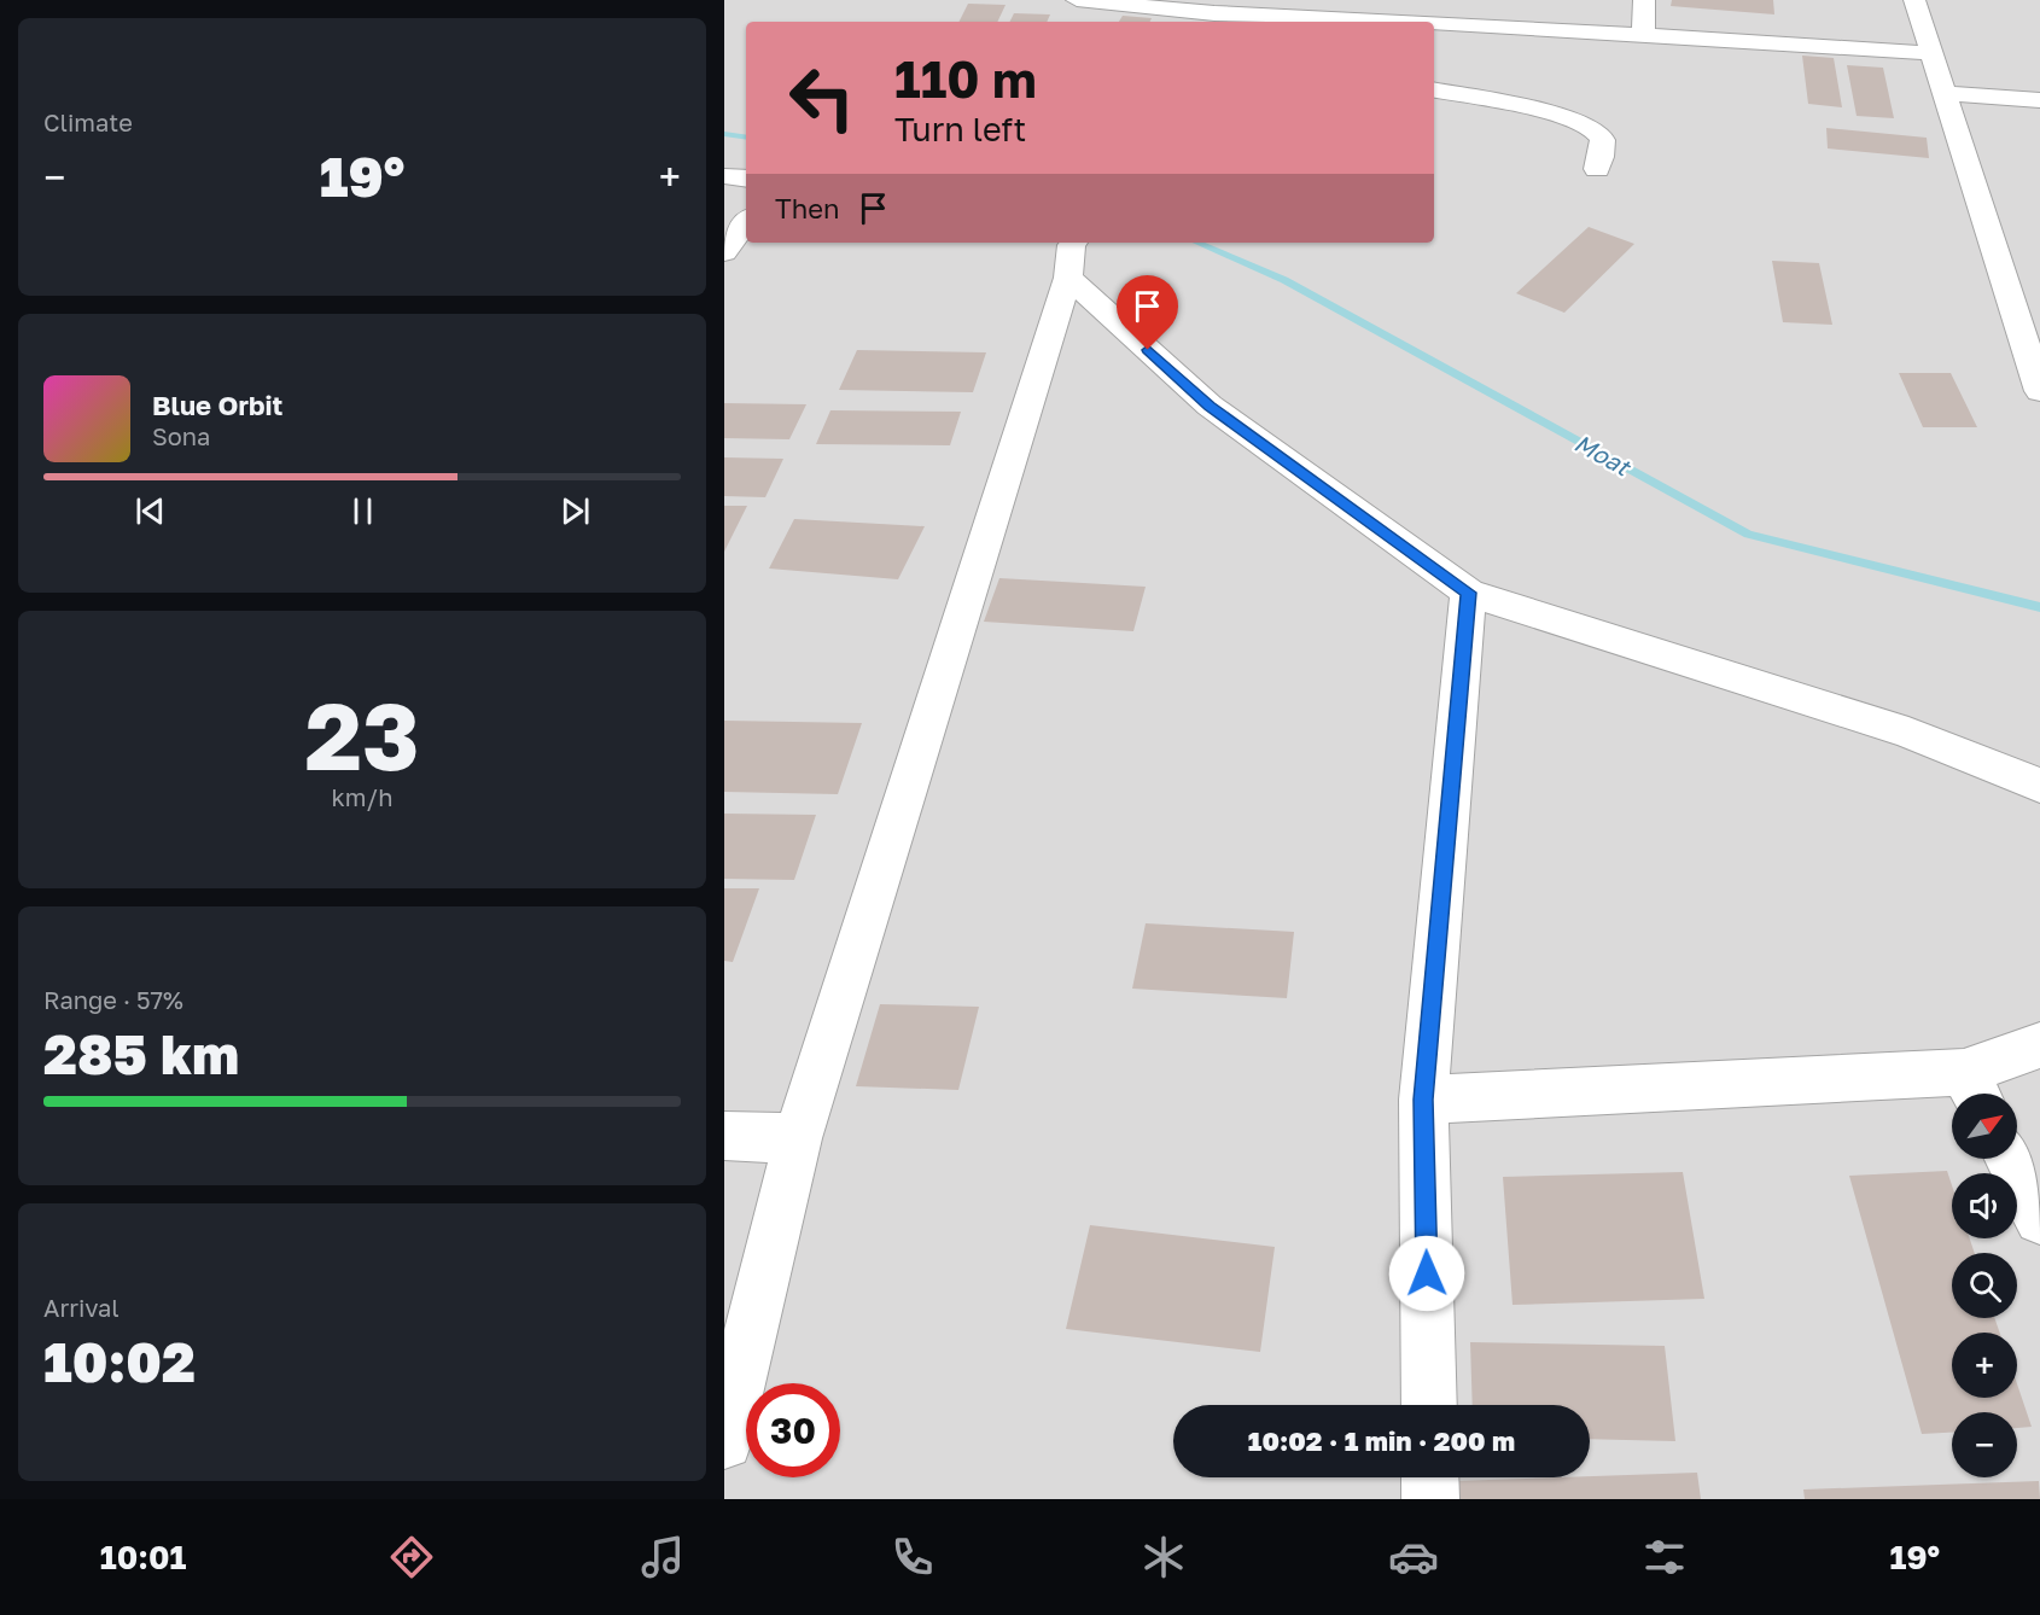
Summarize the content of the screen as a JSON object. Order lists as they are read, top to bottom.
{
  "water": ["Moat"],
  "north": "top right",
  "page": {
    "tile": [
      "Climate",
      ["23", "km/h"],
      ["Range · 57%", "285 km"],
      ["Arrival", "10:02"]
    ],
    "turn": ["110 m", "Turn left"],
    "heat": ["−", "19°", "+"],
    "then": "Then",
    "song": ["Blue Orbit", "Sona"],
    "map_buttons": ["+", "−"],
    "limit": "30",
    "trip": "10:02 · 1 min · 200 m",
    "tabs": ["10:01", "19°"]
  }
}
